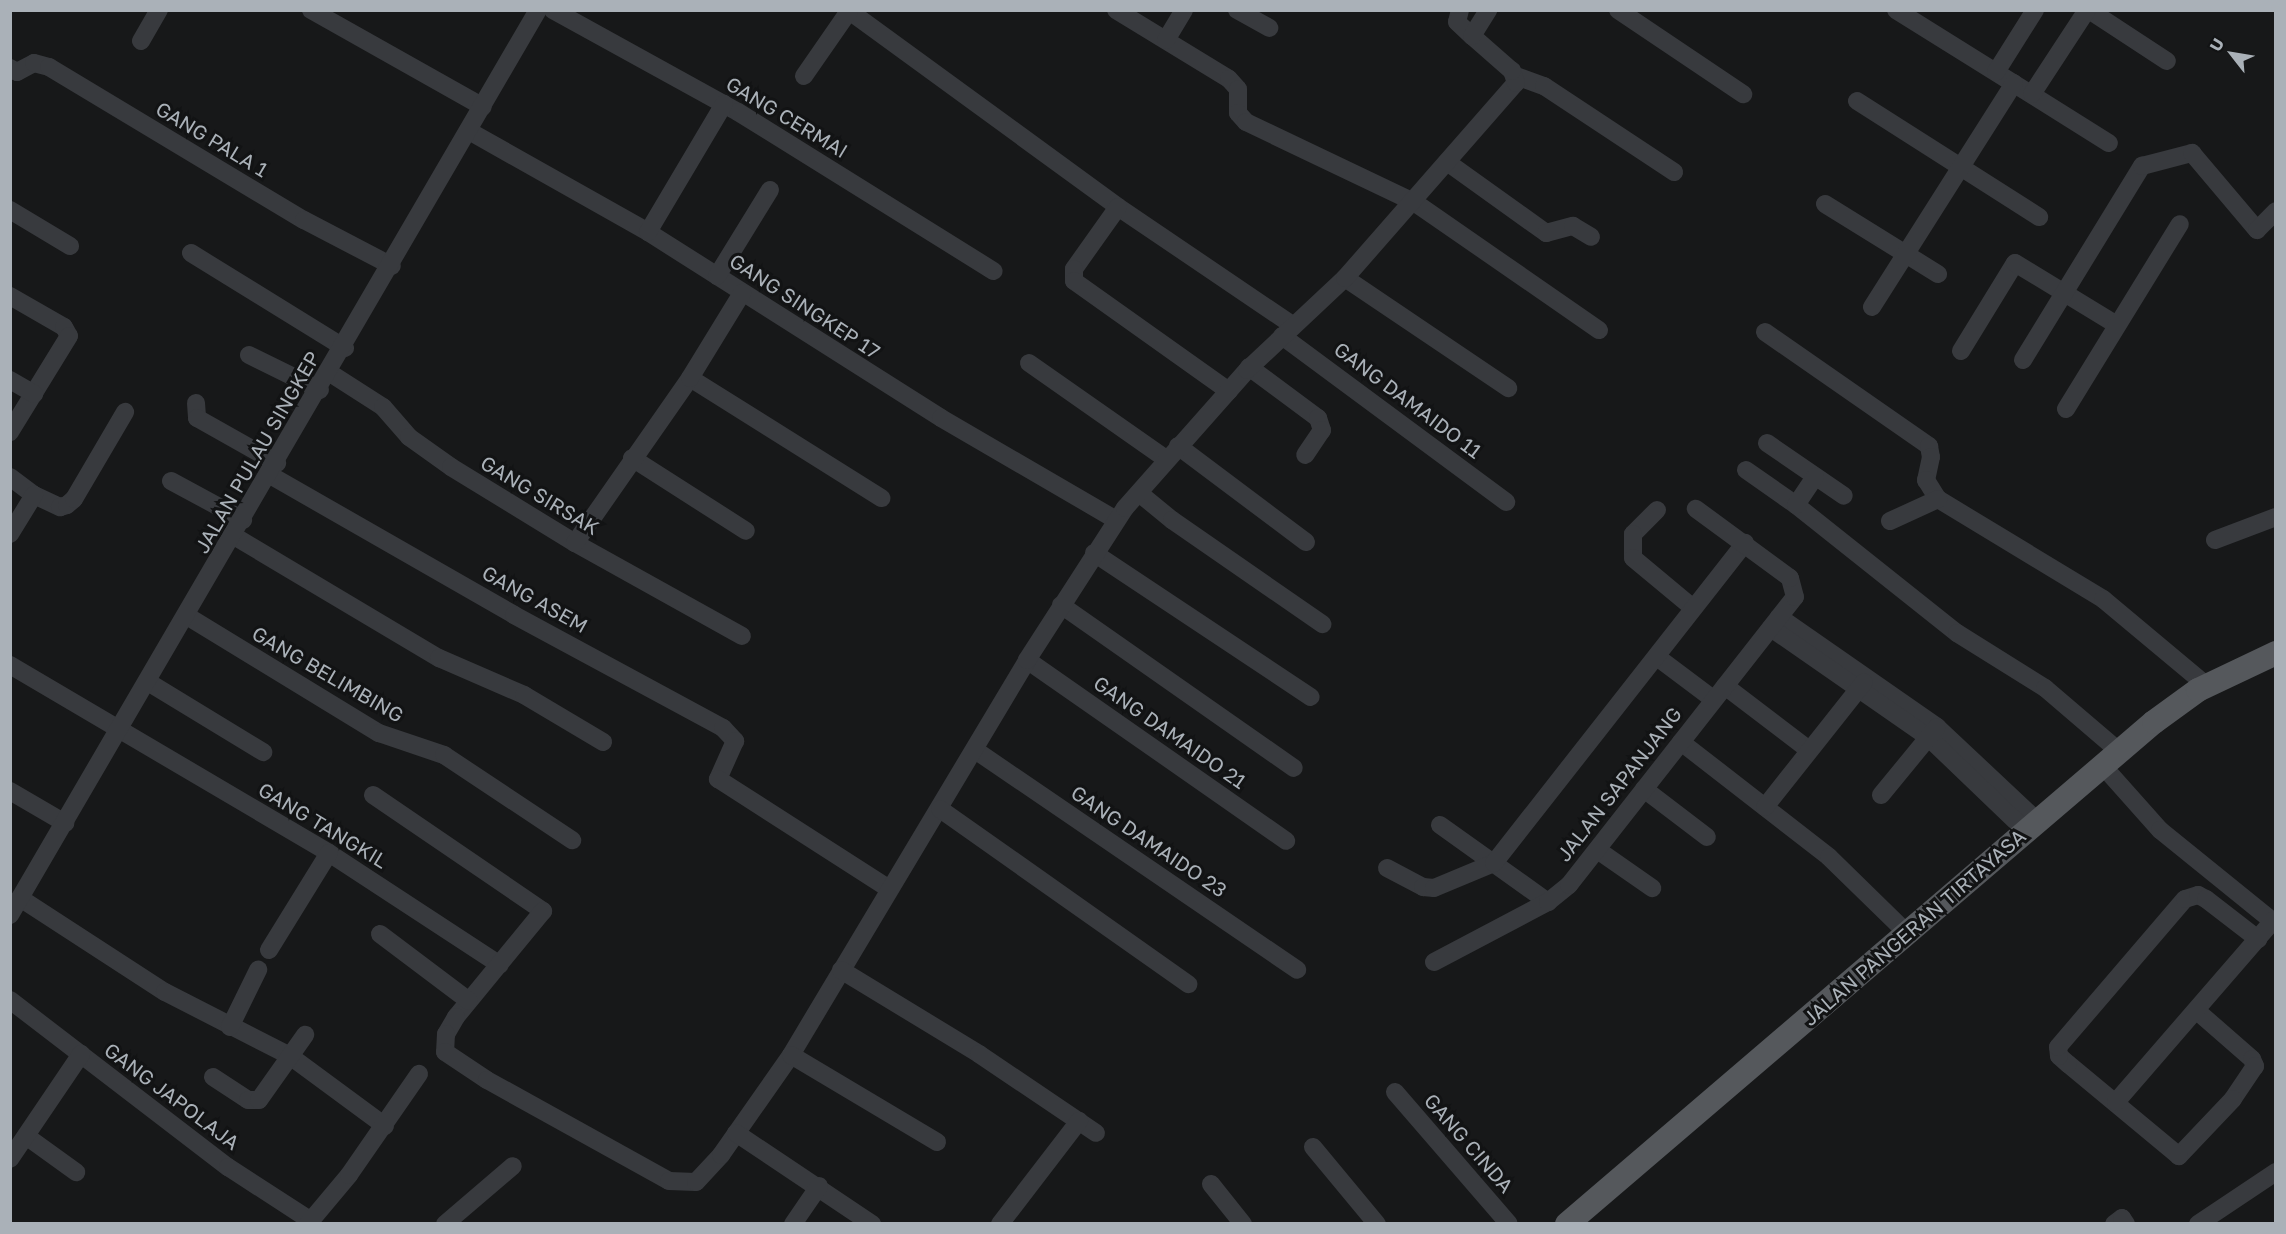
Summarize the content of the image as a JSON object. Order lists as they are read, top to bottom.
{
  "streets": {
    "main road": ["JALAN PANGERAN TIRTAYASA"],
    "street": [
      "GANG CERMAI",
      "GANG PALA 1",
      "GANG SINGKEP 17",
      "GANG DAMAIDO 11",
      "JALAN PULAU SINGKEP",
      "GANG SIRSAK",
      "GANG ASEM",
      "GANG BELIMBING",
      "GANG DAMAIDO 21",
      "JALAN SAPANJANG",
      "GANG TANGKIL",
      "GANG DAMAIDO 23",
      "GANG JAPOLAJA",
      "GANG CINDA"
    ]
  },
  "crossings": [
    ["GANG PALA 1", "JALAN PULAU SINGKEP"],
    ["GANG SINGKEP 17", "JALAN PULAU SINGKEP"],
    ["JALAN PULAU SINGKEP", "GANG SIRSAK"],
    ["JALAN PULAU SINGKEP", "GANG ASEM"],
    ["JALAN PULAU SINGKEP", "GANG BELIMBING"],
    ["JALAN PULAU SINGKEP", "GANG TANGKIL"]
  ],
  "north": "top left"
}
